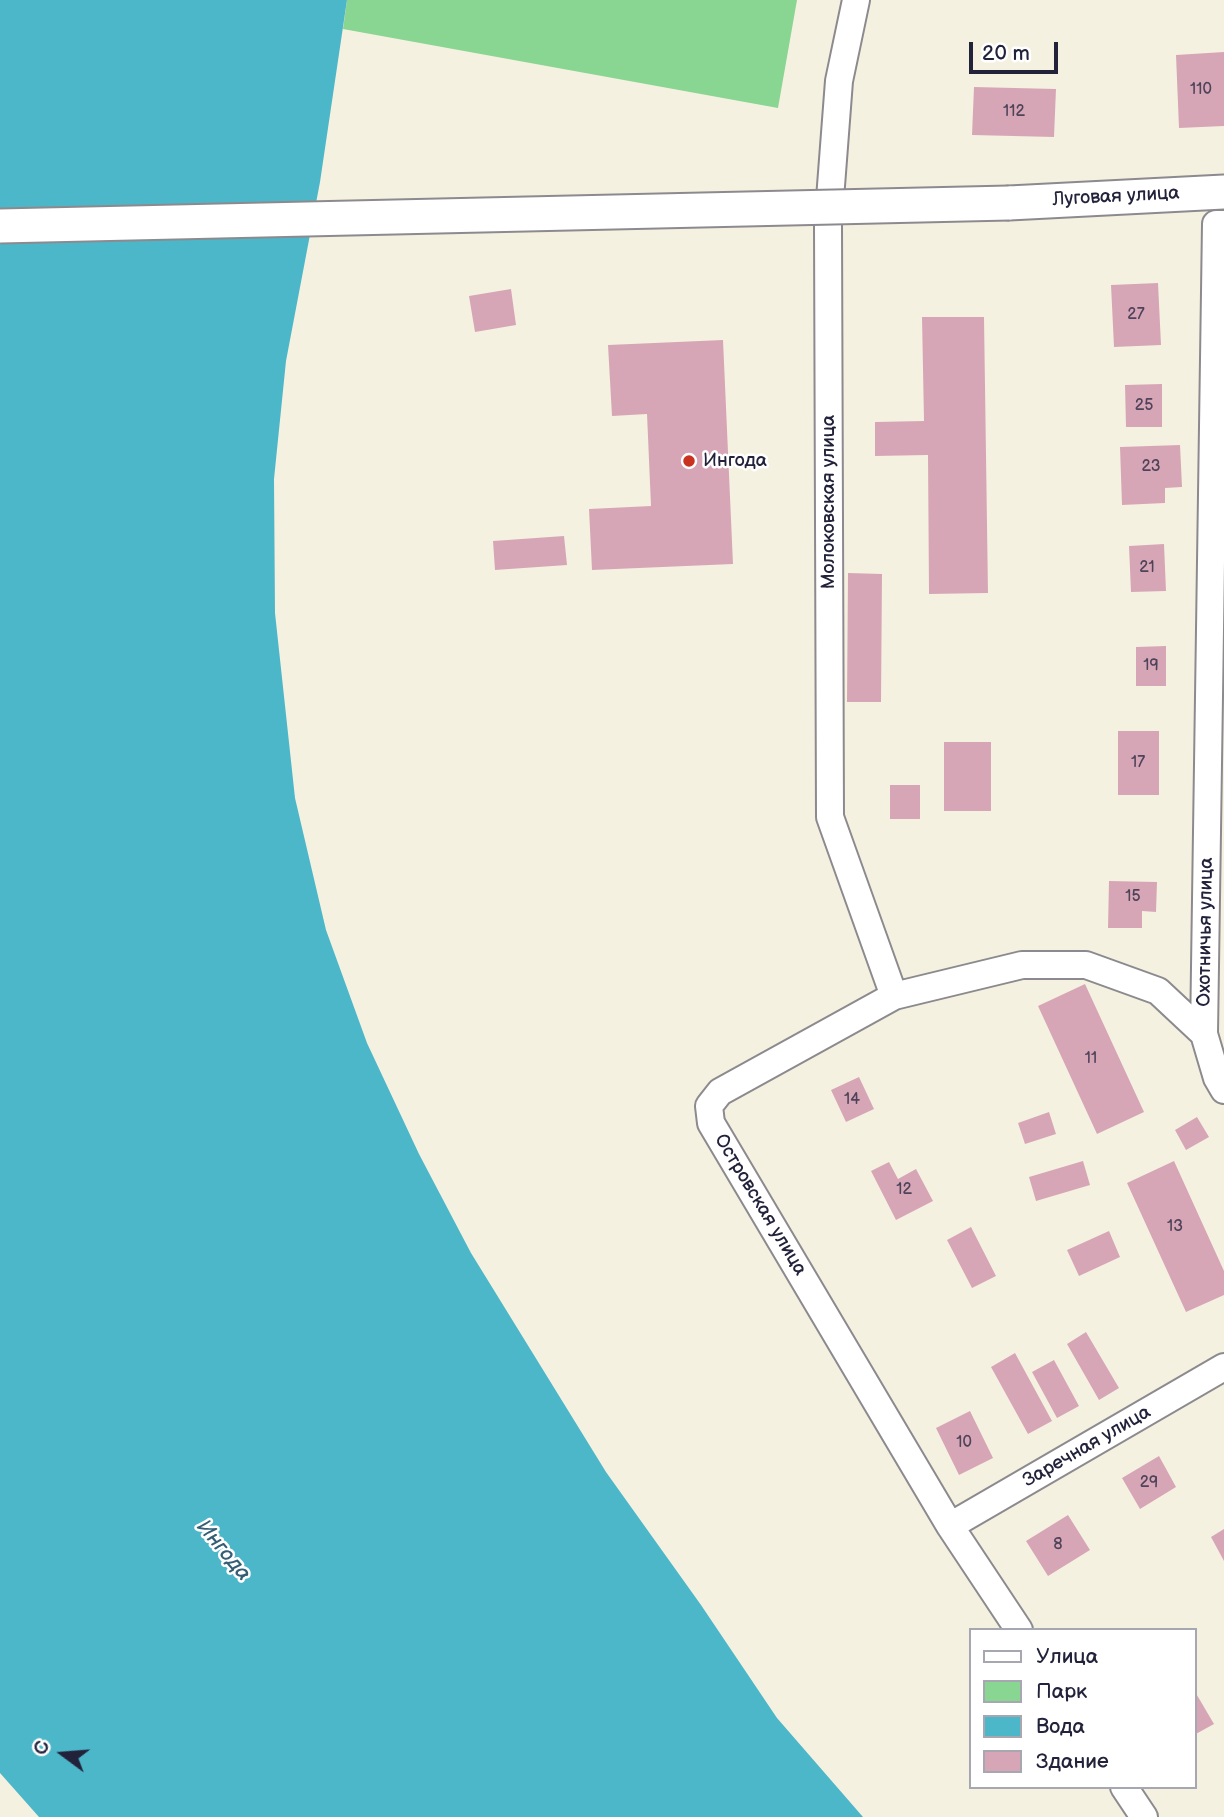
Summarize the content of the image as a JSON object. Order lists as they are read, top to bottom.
{
  "streets": {
    "street": [
      "Луговая улица",
      "Молоковская улица",
      "Охотничья улица",
      "Островская улица",
      "Заречная улица"
    ]
  },
  "crossings": [
    ["Молоковская улица", "Островская улица"],
    ["Охотничья улица", "Островская улица"],
    ["Островская улица", "Заречная улица"]
  ],
  "water": ["Ингода"],
  "places": ["Ингода"],
  "house_numbers": [
    "110",
    "112",
    "27",
    "25",
    "23",
    "21",
    "19",
    "17",
    "15",
    "11",
    "14",
    "12",
    "13",
    "10",
    "29",
    "8"
  ],
  "legend": [
    "Улица",
    "Парк",
    "Вода",
    "Здание"
  ],
  "scale_bar": "20 m",
  "north": "left"
}
